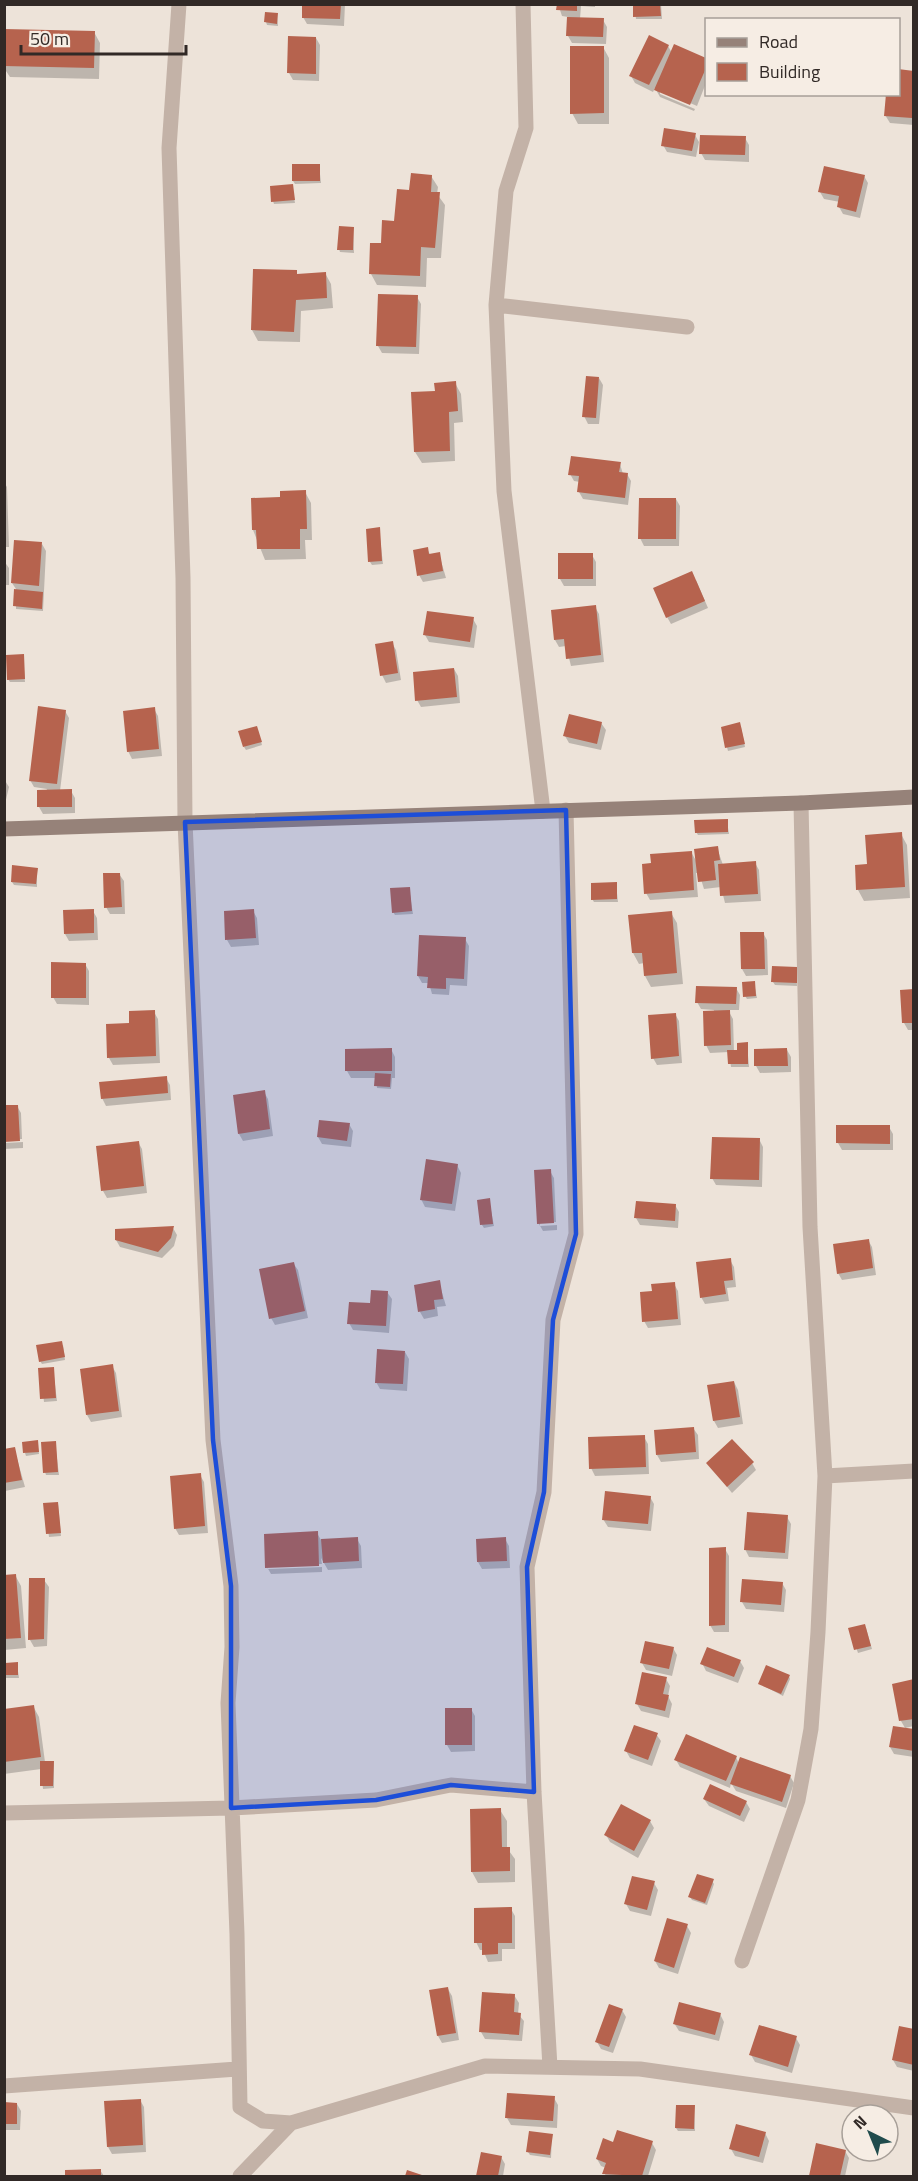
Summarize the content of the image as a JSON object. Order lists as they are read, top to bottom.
{
  "legend": ["Road", "Building"],
  "scale_bar": "50 m",
  "north": "top left"
}
